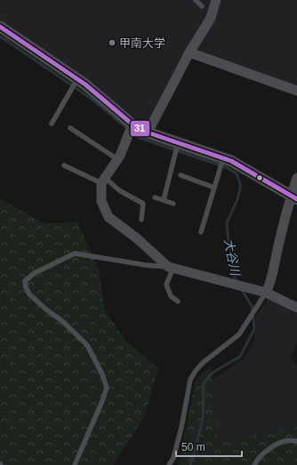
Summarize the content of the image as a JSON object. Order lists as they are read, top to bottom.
{
  "water": ["大谷川"],
  "places": ["甲南大学"],
  "lines": ["transit line 31"],
  "scale_bar": "50 m"
}
